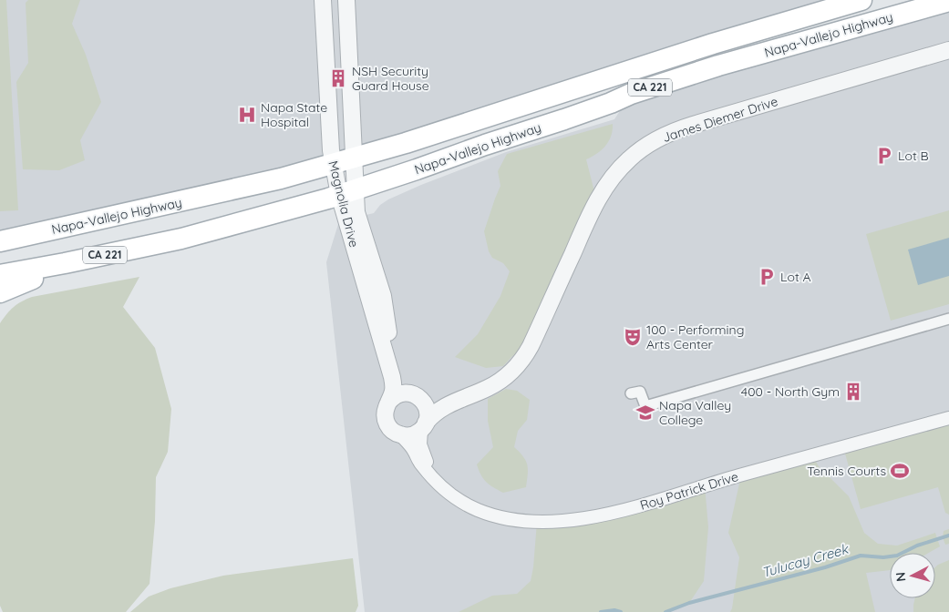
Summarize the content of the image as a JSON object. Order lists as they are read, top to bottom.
{
  "streets": {
    "main road": ["Napa-Vallejo Highway", "CA 221"],
    "street": ["James Diemer Drive", "Magnolia Drive", "Roy Patrick Drive"]
  },
  "crossings": [
    ["Napa-Vallejo Highway", "Magnolia Drive"],
    ["James Diemer Drive", "Magnolia Drive"],
    ["James Diemer Drive", "Roy Patrick Drive"],
    ["Magnolia Drive", "Roy Patrick Drive"]
  ],
  "water": ["Tulucay Creek"],
  "places": {
    "building": ["NSH Security Guard House", "400 - North Gym"],
    "hospital": ["Napa State Hospital"],
    "parking": ["Lot B", "Lot A"],
    "theatre": ["100 - Performing Arts Center"],
    "school or university": ["Napa Valley College"],
    "sports": ["Tennis Courts"]
  },
  "north": "left"
}
